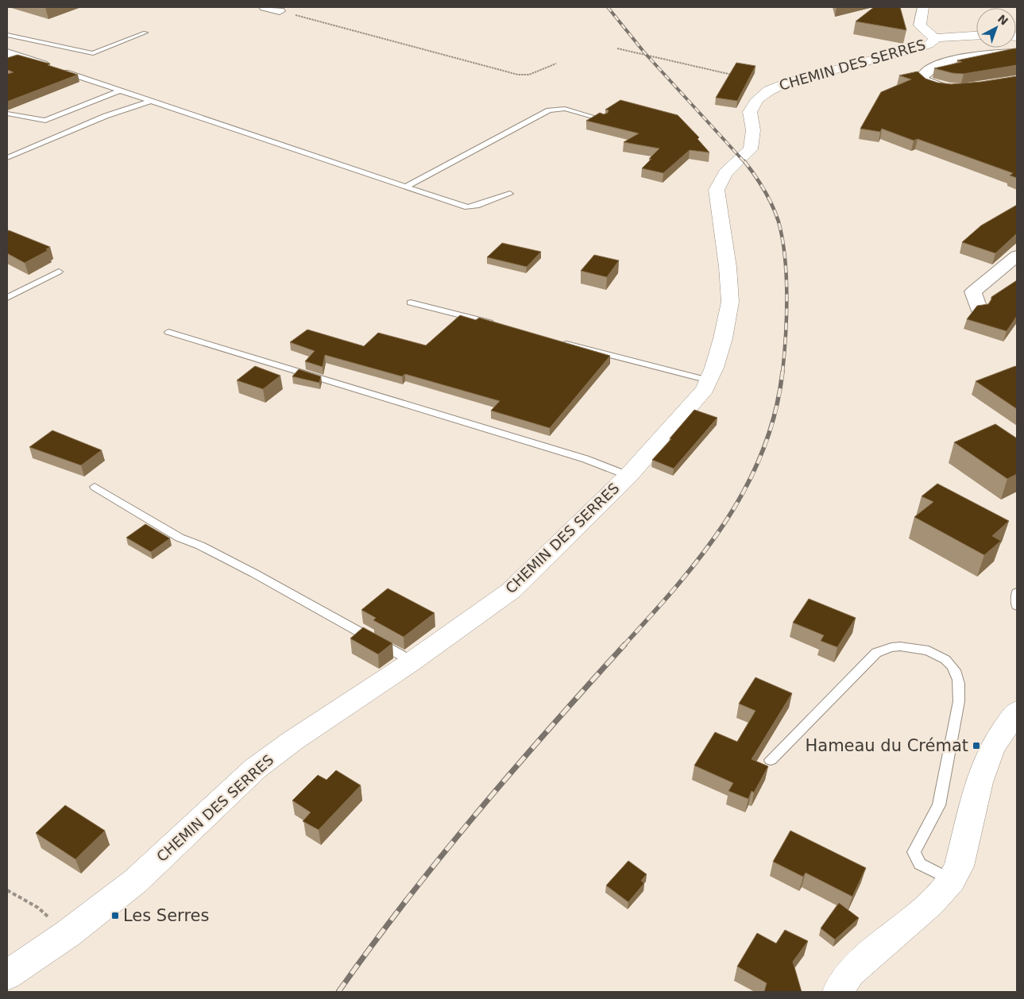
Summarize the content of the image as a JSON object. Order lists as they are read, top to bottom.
{
  "streets": {
    "street": ["CHEMIN DES SERRES"]
  },
  "places": {
    "transit": ["Hameau du Crémat", "Les Serres"]
  },
  "north": "top right"
}
